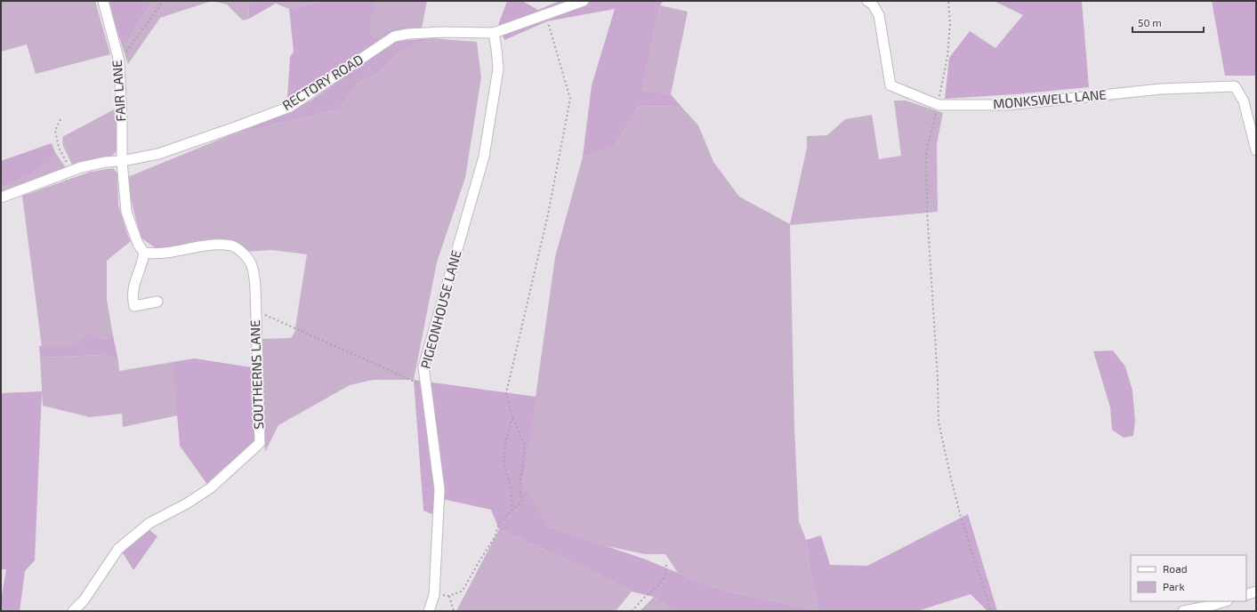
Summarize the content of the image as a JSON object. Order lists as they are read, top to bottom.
{
  "streets": {
    "street": [
      "RECTORY ROAD",
      "FAIR LANE",
      "MONKSWELL LANE",
      "PIGEONHOUSE LANE",
      "SOUTHERNS LANE"
    ]
  },
  "crossings": [
    ["RECTORY ROAD", "FAIR LANE"],
    ["RECTORY ROAD", "PIGEONHOUSE LANE"]
  ],
  "legend": ["Road", "Park"],
  "scale_bar": "50 m"
}
